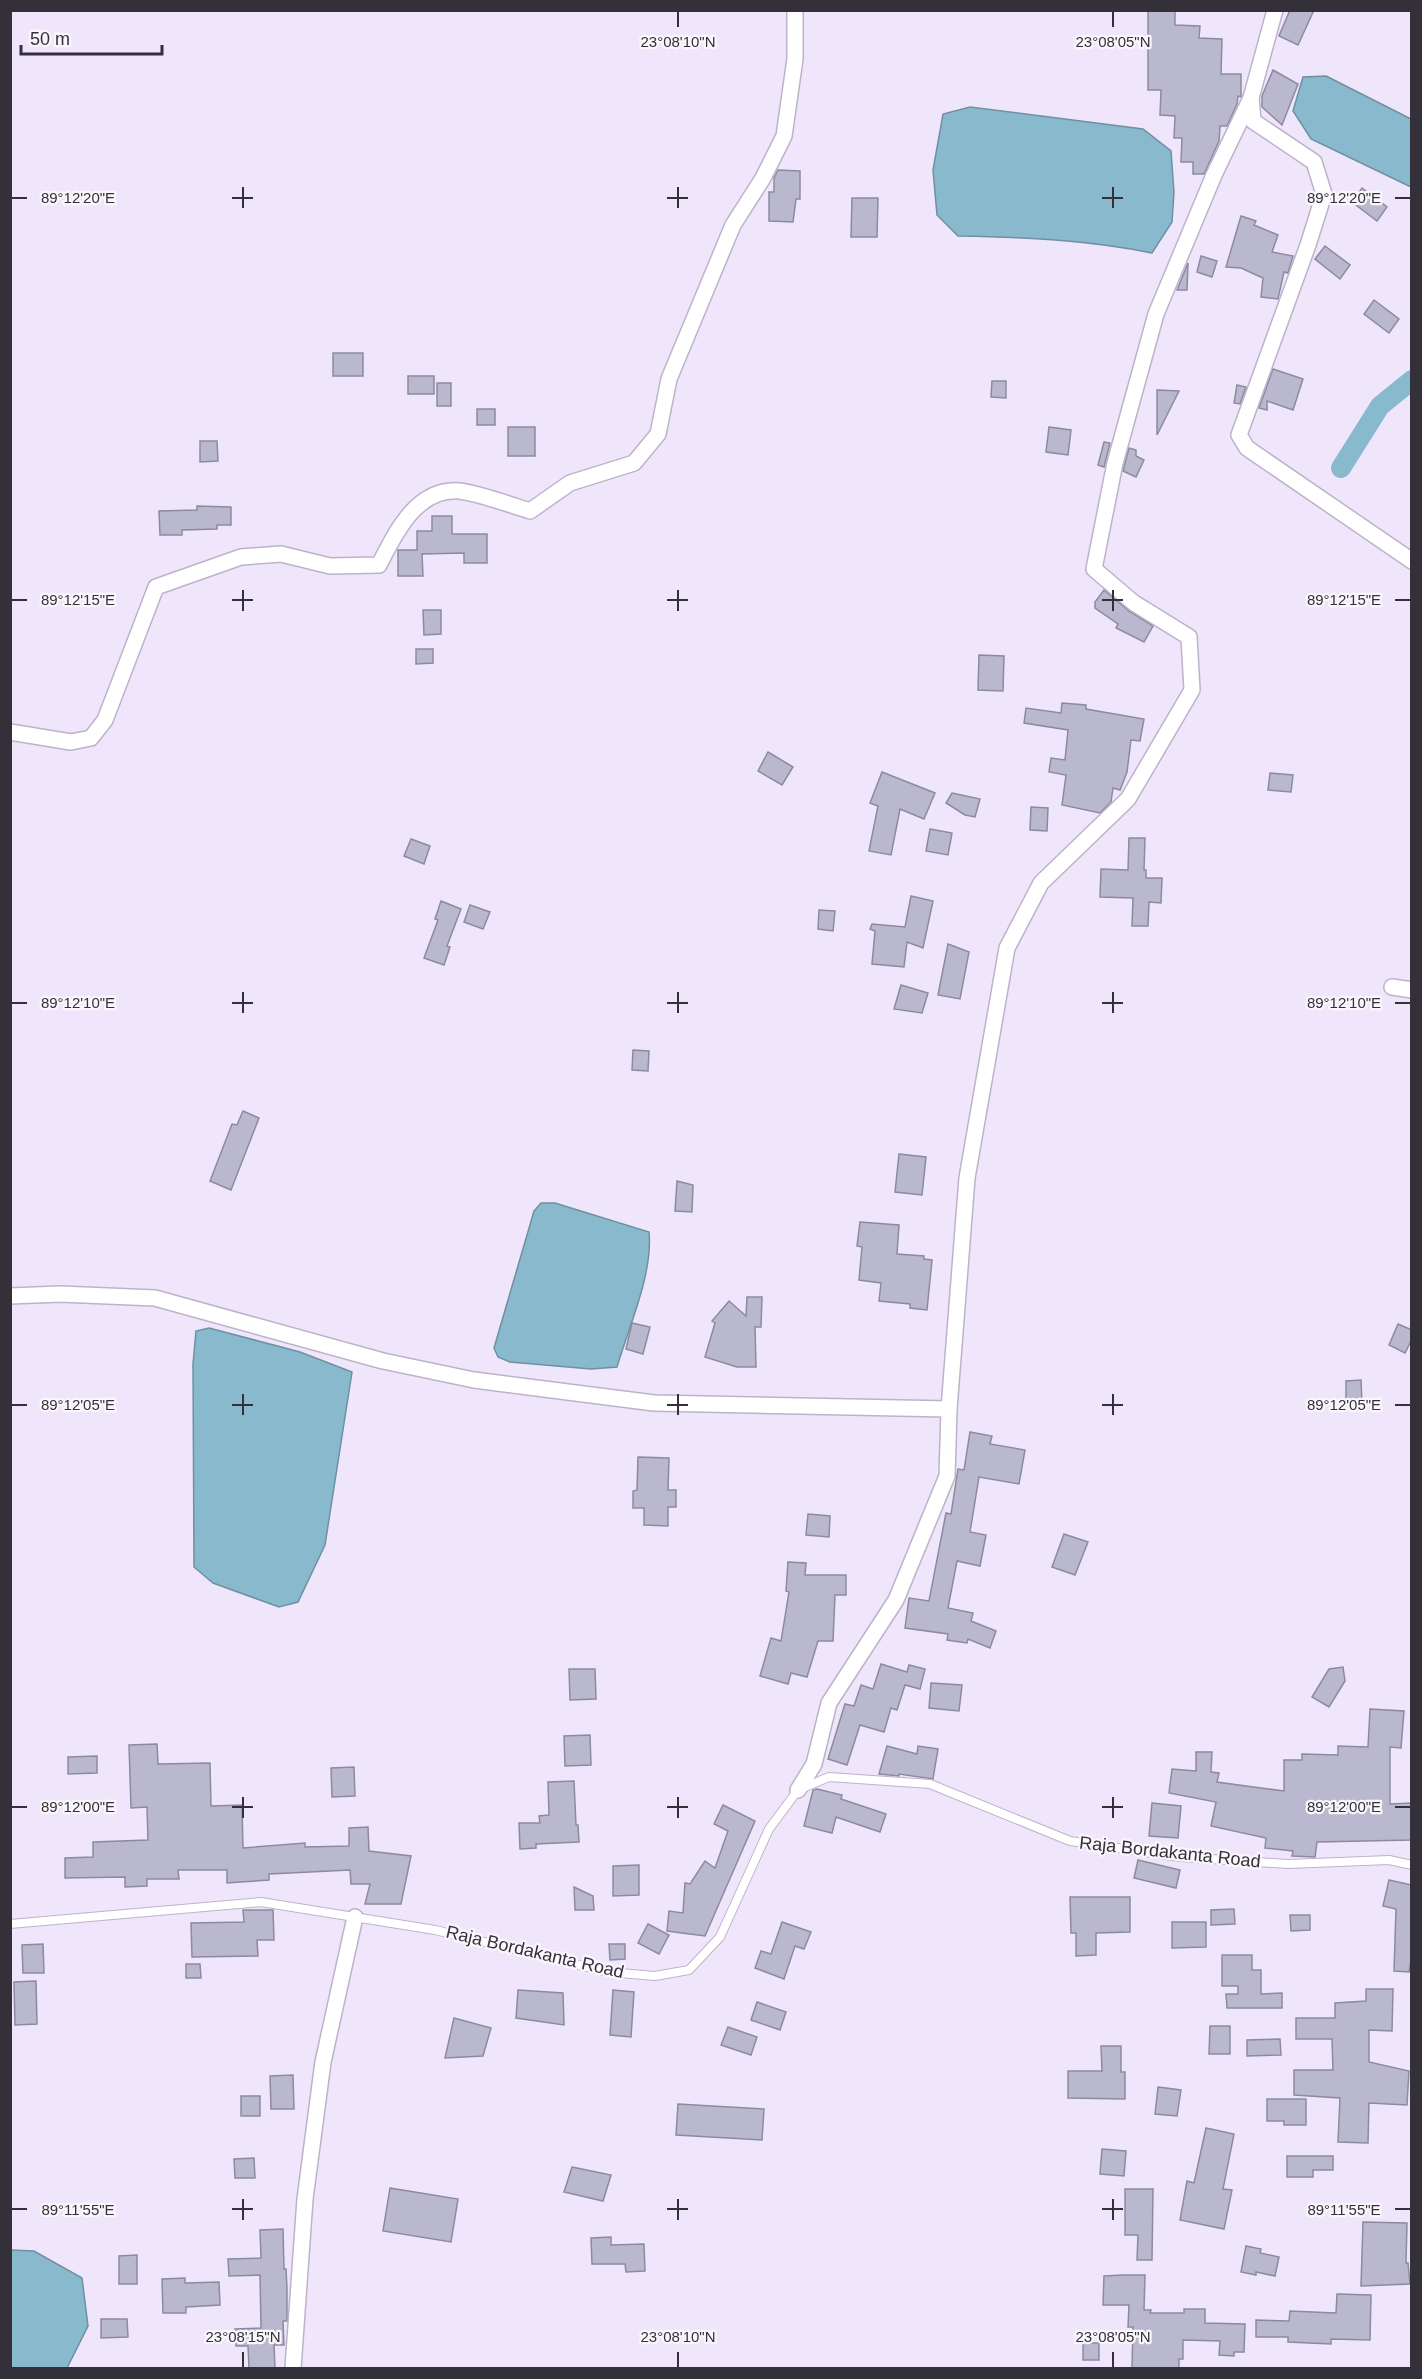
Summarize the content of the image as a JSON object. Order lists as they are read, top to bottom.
{
  "streets": {
    "lane": ["Raja Bordakanta Road"]
  },
  "scale_bar": "50 m",
  "coordinates": [
    "23°08'10\"N",
    "23°08'05\"N",
    "89°12'20\"E",
    "89°12'15\"E",
    "89°12'10\"E",
    "89°12'05\"E",
    "89°12'00\"E",
    "89°11'55\"E",
    "23°08'15\"N"
  ]
}
